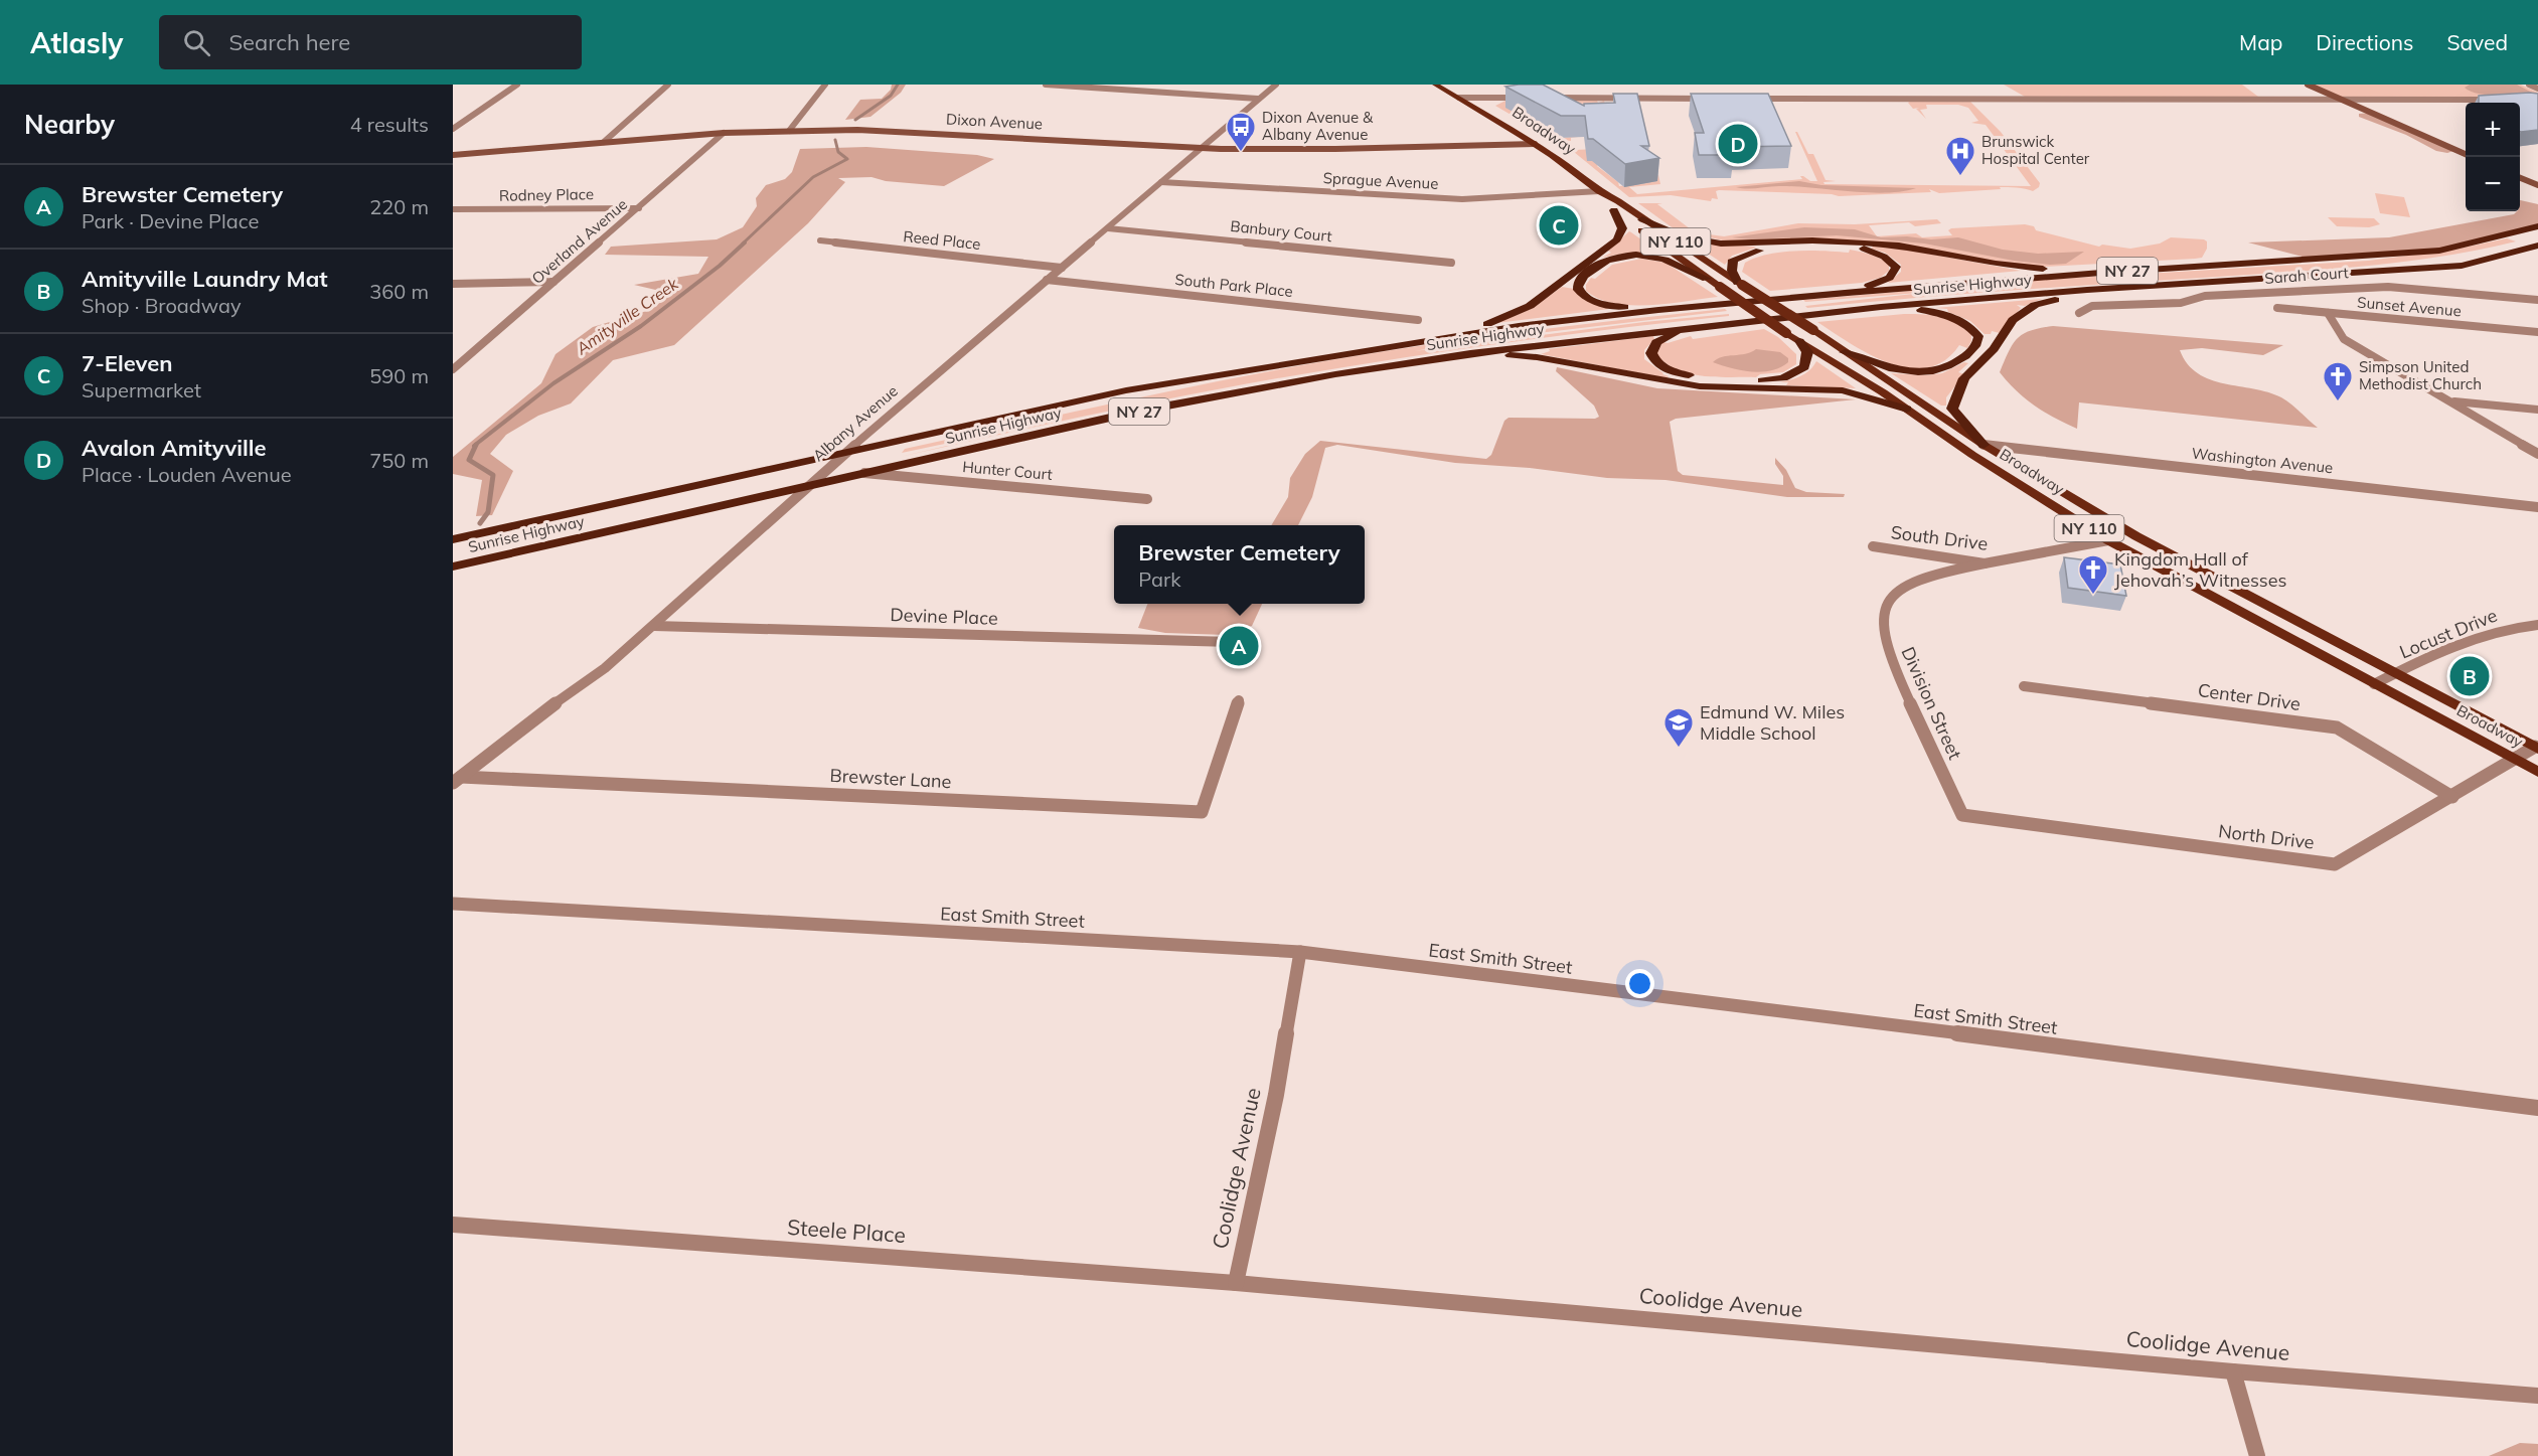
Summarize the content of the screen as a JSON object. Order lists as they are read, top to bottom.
{
  "streets": {
    "highway": ["NY 27", "Sunrise Highway"],
    "main road": ["Dixon Avenue", "Broadway", "NY 110"],
    "street": [
      "Sprague Avenue",
      "Rodney Place",
      "Banbury Court",
      "Reed Place",
      "Overland Avenue",
      "Sarah Court",
      "South Park Place",
      "Sunset Avenue",
      "Albany Avenue",
      "Washington Avenue",
      "Hunter Court",
      "South Drive",
      "Devine Place",
      "Locust Drive",
      "Center Drive",
      "Division Street",
      "Brewster Lane",
      "North Drive",
      "East Smith Street",
      "Coolidge Avenue",
      "Steele Place"
    ]
  },
  "crossings": [
    ["Dixon Avenue", "Broadway"],
    ["Dixon Avenue", "Overland Avenue"],
    ["Dixon Avenue", "Albany Avenue"],
    ["Broadway", "Sprague Avenue"],
    ["Broadway", "Washington Avenue"],
    ["Broadway", "South Drive"],
    ["Broadway", "Locust Drive"],
    ["Broadway", "North Drive"],
    ["Sprague Avenue", "Albany Avenue"],
    ["Rodney Place", "Overland Avenue"],
    ["Banbury Court", "Albany Avenue"],
    ["Reed Place", "Albany Avenue"],
    ["Sunrise Highway", "Albany Avenue"],
    ["Sunrise Highway", "Hunter Court"],
    ["South Park Place", "Albany Avenue"],
    ["Albany Avenue", "Devine Place"],
    ["Albany Avenue", "Brewster Lane"],
    ["South Drive", "Division Street"],
    ["Center Drive", "North Drive"],
    ["Division Street", "North Drive"],
    ["East Smith Street", "Coolidge Avenue"],
    ["Coolidge Avenue", "Steele Place"]
  ],
  "water": ["Amityville Creek"],
  "places": {
    "bus stop": ["Dixon Avenue & Albany Avenue"],
    "hospital": ["Brunswick Hospital Center"],
    "church": ["Simpson United Methodist Church", "Kingdom Hall of Jehovah’s Witnesses"],
    "school or university": ["Edmund W. Miles Middle School"]
  },
  "page": {
    "header": "Atlasly",
    "search": "Search here",
    "nav": ["Map", "Directions", "Saved"],
    "heading": ["Nearby", "4 results"],
    "map_buttons": ["+", "−"],
    "pins": [
      "D",
      "C",
      "A",
      "B"
    ],
    "list": [
      {
        "mark": "A",
        "name": "Brewster Cemetery",
        "note": "Park · Devine Place",
        "value": "220 m"
      },
      {
        "mark": "B",
        "name": "Amityville Laundry Mat",
        "note": "Shop · Broadway",
        "value": "360 m"
      },
      {
        "mark": "C",
        "name": "7-Eleven",
        "note": "Supermarket",
        "value": "590 m"
      },
      {
        "mark": "D",
        "name": "Avalon Amityville",
        "note": "Place · Louden Avenue",
        "value": "750 m"
      }
    ],
    "popup": ["Brewster Cemetery", "Park"]
  }
}
